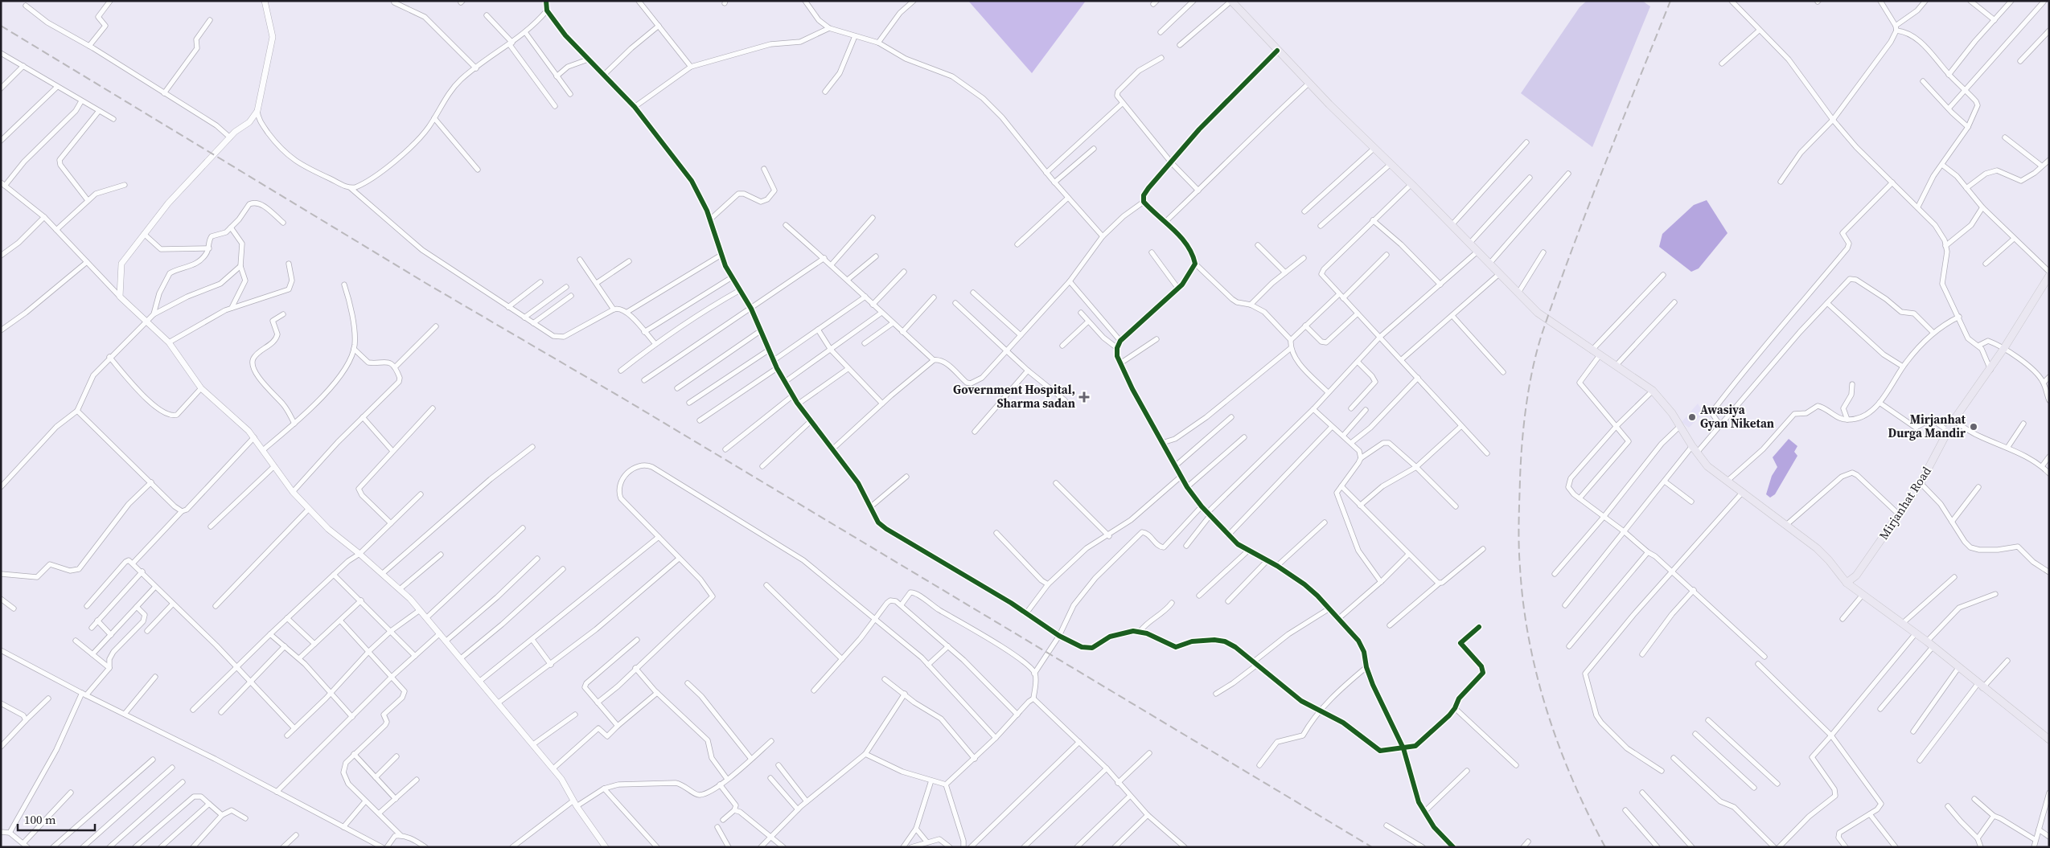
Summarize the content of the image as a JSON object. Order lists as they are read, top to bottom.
{
  "streets": {
    "main road": ["Mirjanhat Road"]
  },
  "places": {
    "health": ["Government Hospital, Sharma sadan"],
    "other": ["Awasiya Gyan Niketan", "Mirjanhat Durga Mandir"]
  },
  "scale_bar": "100 m"
}
